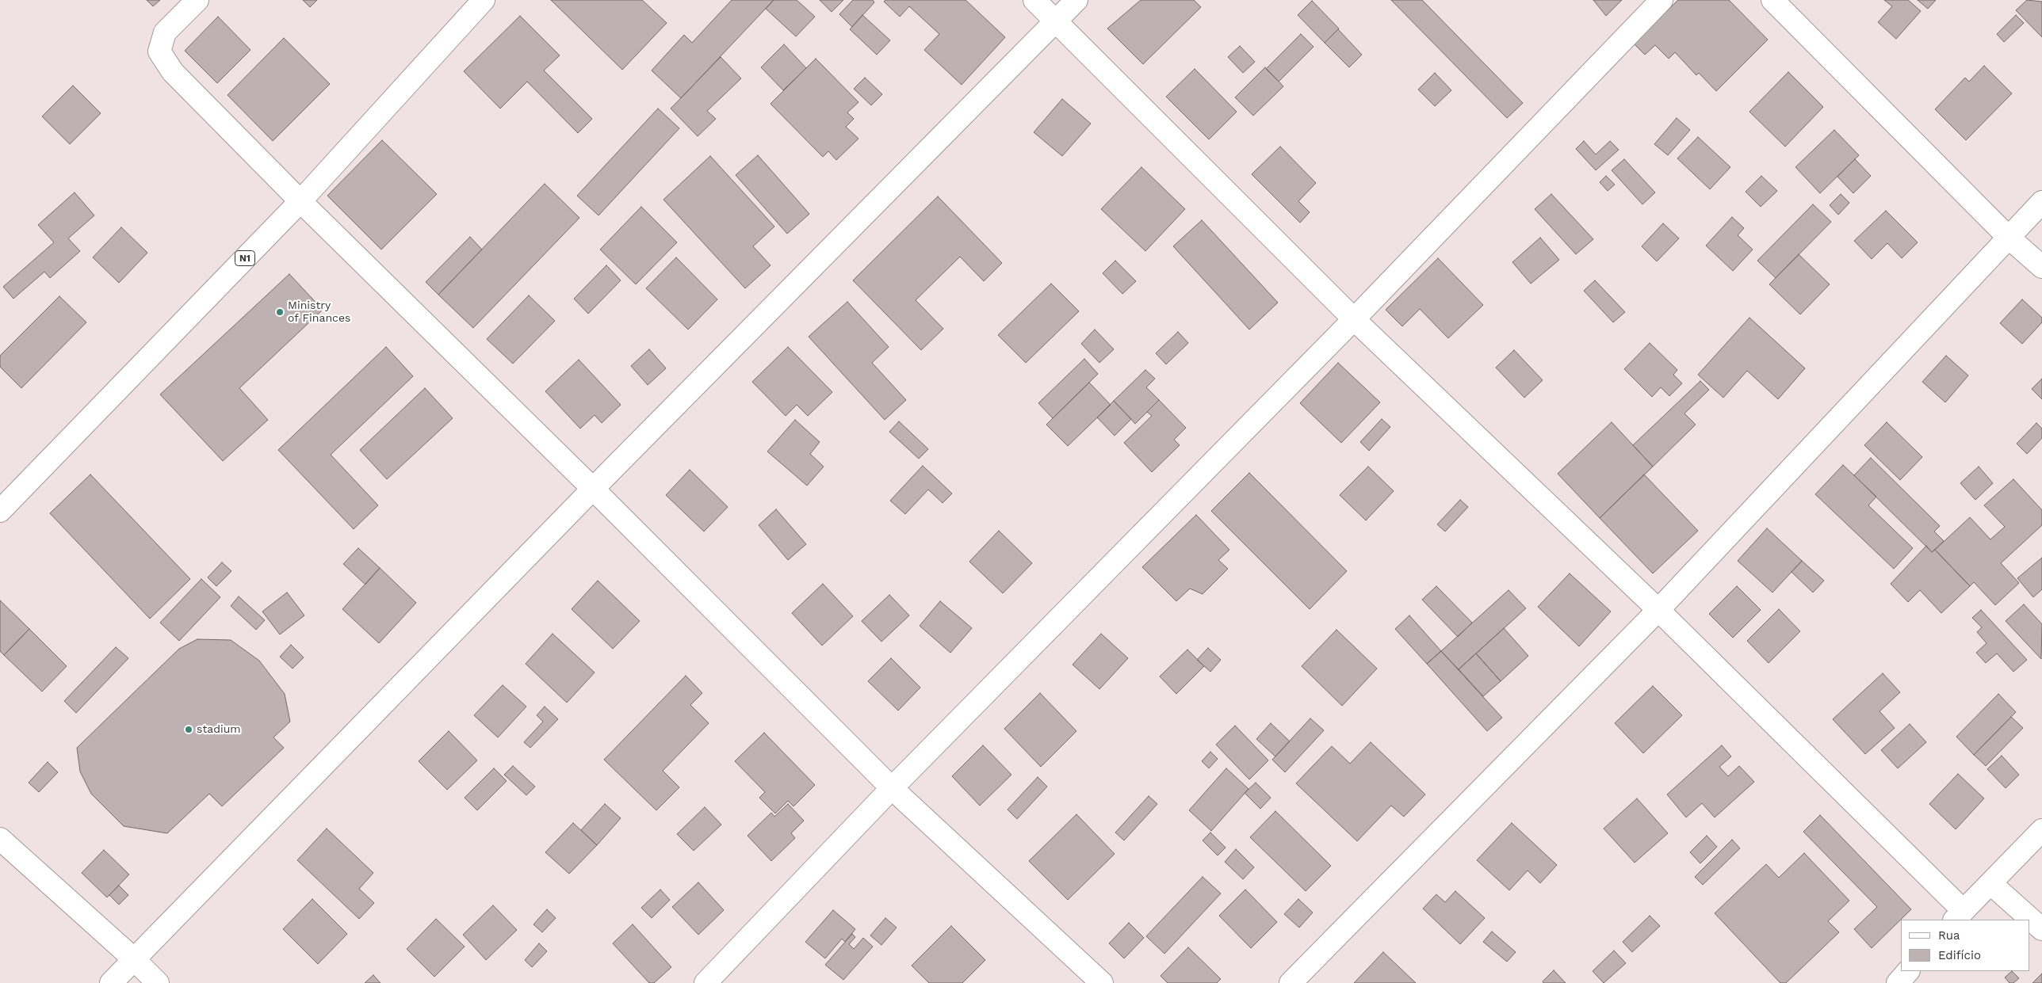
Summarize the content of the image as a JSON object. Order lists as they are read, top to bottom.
{
  "streets": {
    "main road": ["N1"]
  },
  "places": ["Ministry of Finances", "stadium"],
  "legend": ["Rua", "Edifício"]
}
